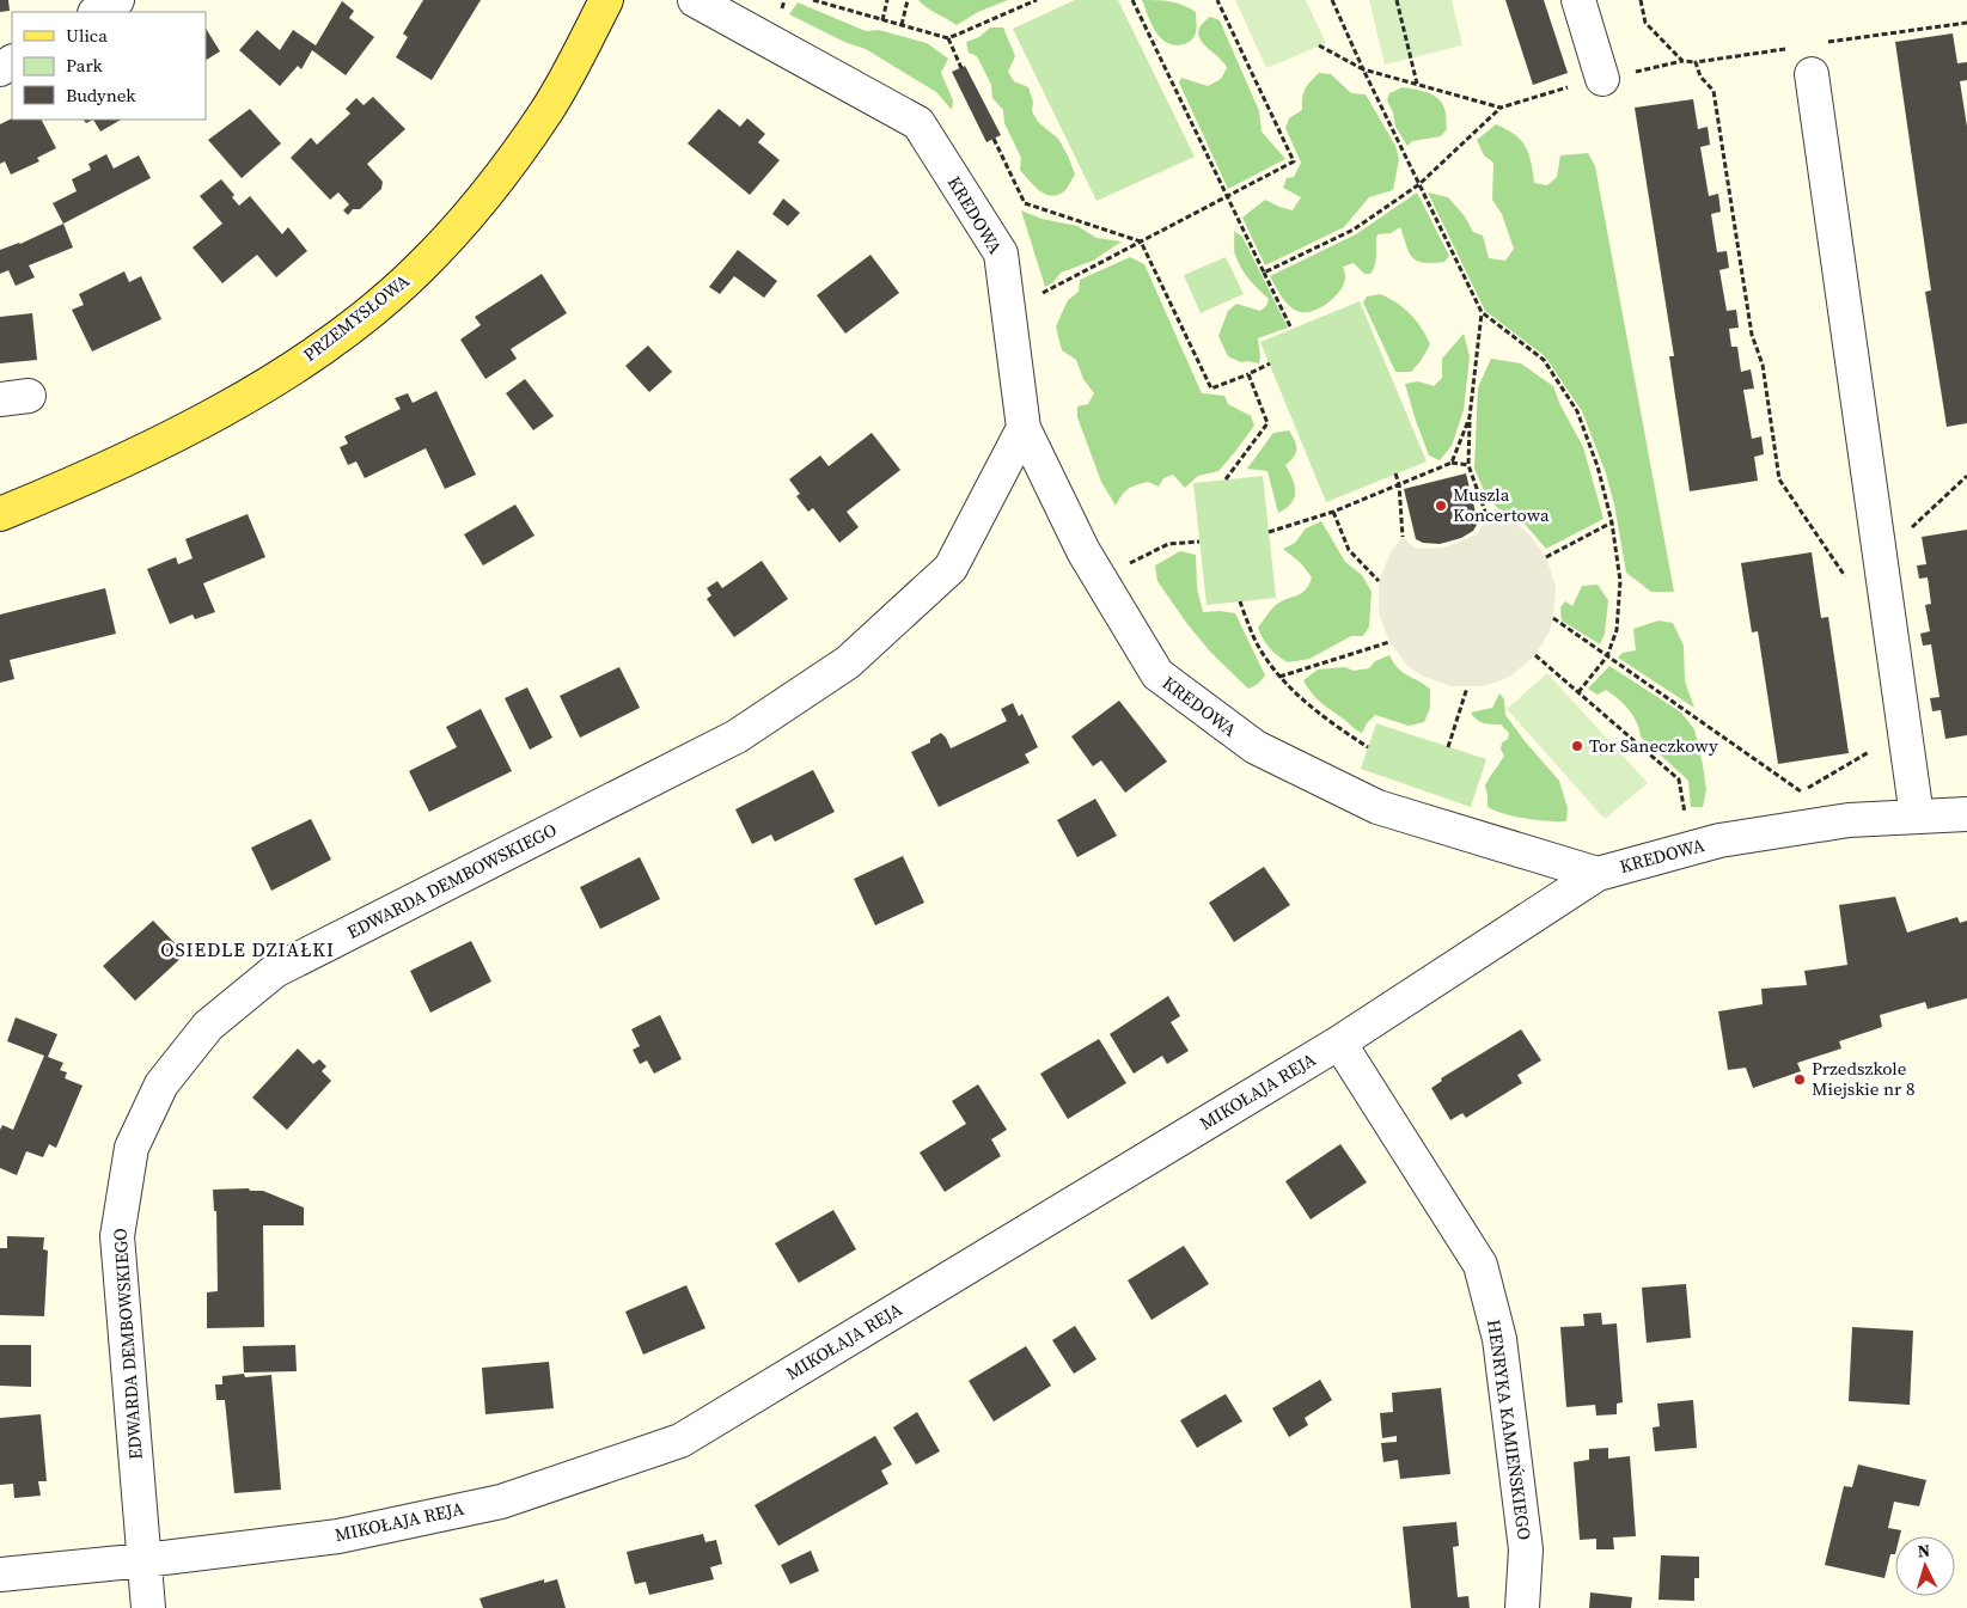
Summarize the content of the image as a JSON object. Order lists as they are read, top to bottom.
{
  "streets": {
    "main road": ["PRZEMYSŁOWA"],
    "street": [
      "KREDOWA",
      "EDWARDA DEMBOWSKIEGO",
      "MIKOŁAJA REJA",
      "HENRYKA KAMIEŃSKIEGO"
    ]
  },
  "crossings": [
    ["KREDOWA", "EDWARDA DEMBOWSKIEGO"],
    ["KREDOWA", "MIKOŁAJA REJA"],
    ["EDWARDA DEMBOWSKIEGO", "MIKOŁAJA REJA"],
    ["MIKOŁAJA REJA", "HENRYKA KAMIEŃSKIEGO"]
  ],
  "districts": ["OSIEDLE DZIAŁKI"],
  "places": ["Muszla Koncertowa", "Tor Saneczkowy", "Przedszkole Miejskie nr 8"],
  "legend": ["Ulica", "Park", "Budynek"],
  "north": "top"
}
